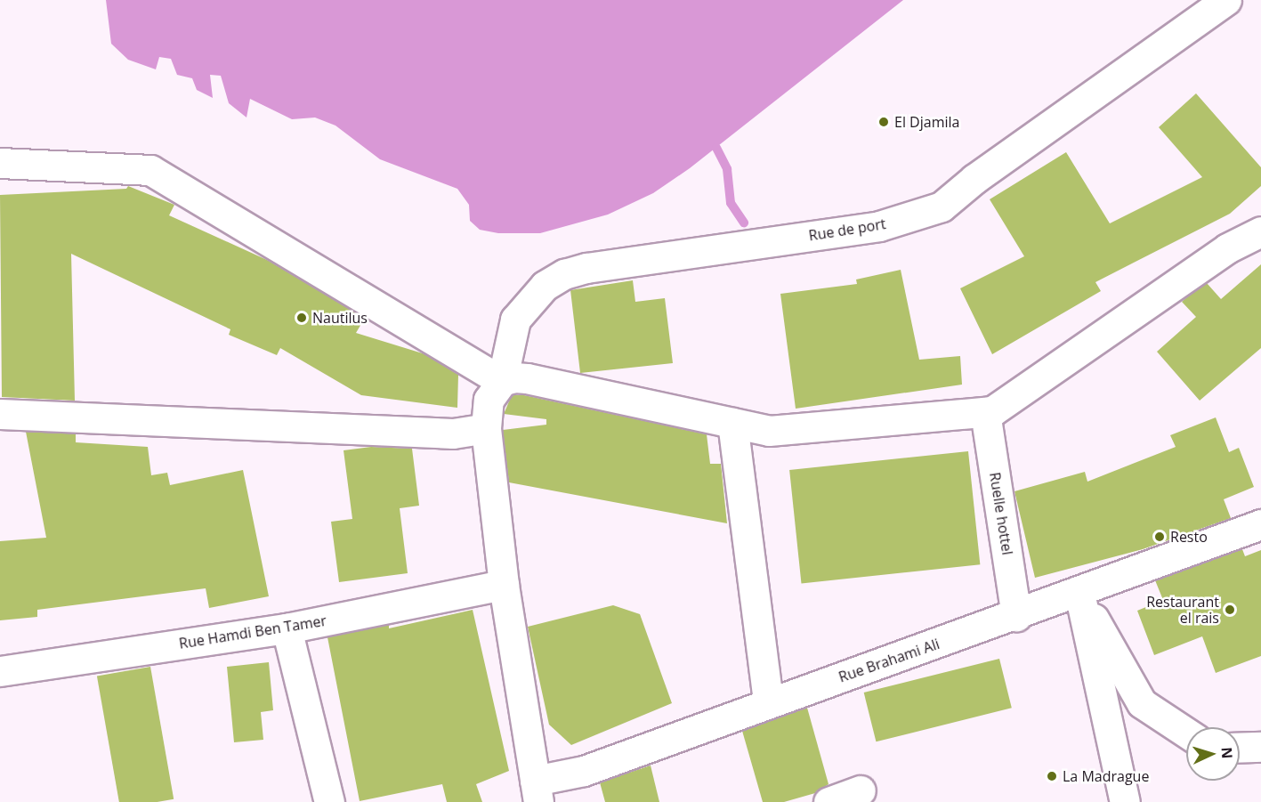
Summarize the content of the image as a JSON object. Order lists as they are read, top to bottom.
{
  "streets": {
    "street": [
      "Rue de port",
      "Ruelle hottel",
      "Rue Hamdi Ben Tamer",
      "Rue Brahami Ali"
    ]
  },
  "crossings": [
    ["Rue de port", "Rue Hamdi Ben Tamer"],
    ["Rue de port", "Rue Brahami Ali"],
    ["Ruelle hottel", "Rue Brahami Ali"]
  ],
  "places": [
    "El Djamila",
    "Nautilus",
    "Resto",
    "Restaurant el rais",
    "La Madrague"
  ],
  "north": "right"
}
